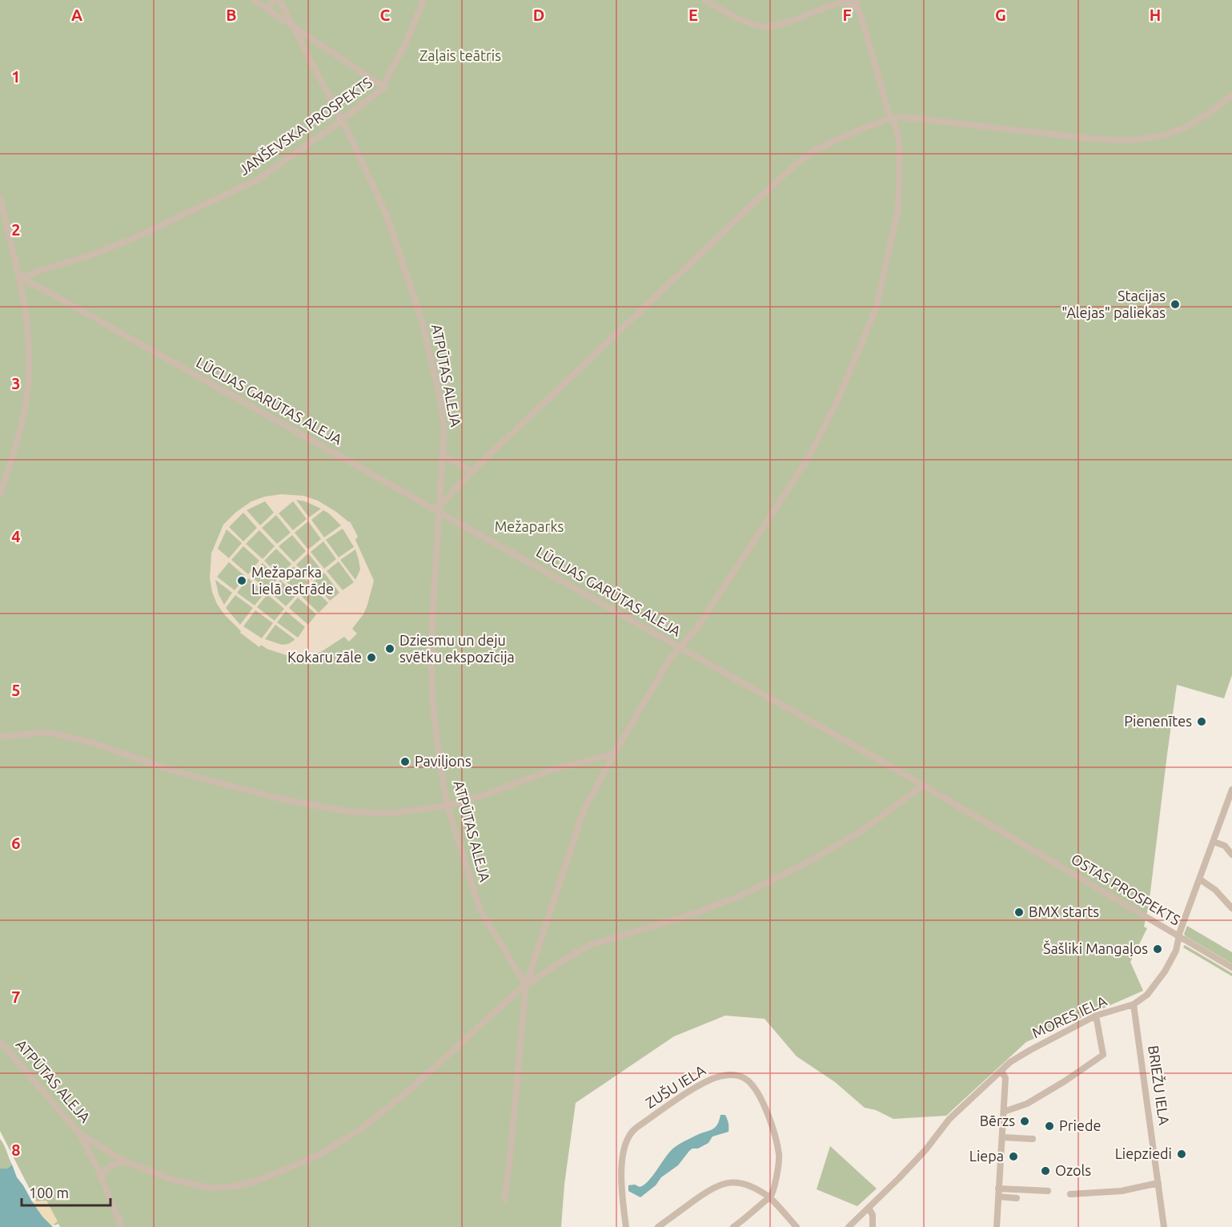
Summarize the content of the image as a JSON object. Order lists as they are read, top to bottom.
{
  "streets": {
    "street": [
      "JANŠEVSKA PROSPEKTS",
      "ATPŪTAS ALEJA",
      "LŪCIJAS GARŪTAS ALEJA",
      "OSTAS PROSPEKTS",
      "MORES IELA",
      "BRIEŽU IELA",
      "ZUŠU IELA"
    ]
  },
  "crossings": [
    ["JANŠEVSKA PROSPEKTS", "ATPŪTAS ALEJA"],
    ["JANŠEVSKA PROSPEKTS", "LŪCIJAS GARŪTAS ALEJA"],
    ["ATPŪTAS ALEJA", "LŪCIJAS GARŪTAS ALEJA"],
    ["LŪCIJAS GARŪTAS ALEJA", "OSTAS PROSPEKTS"],
    ["OSTAS PROSPEKTS", "MORES IELA"],
    ["MORES IELA", "BRIEŽU IELA"]
  ],
  "parks": ["Zaļais teātris", "Mežaparks"],
  "places": [
    "Stacijas \"Alejas\" paliekas",
    "Mežaparka Lielā estrāde",
    "Dziesmu un deju svētku ekspozīcija",
    "Kokaru zāle",
    "Pienenītes",
    "Paviljons",
    "BMX starts",
    "Šašliki Mangaļos",
    "Bērzs",
    "Priede",
    "Liepziedi",
    "Liepa",
    "Ozols"
  ],
  "scale_bar": "100 m",
  "grid": {
    "columns": [
      "A",
      "B",
      "C",
      "D",
      "E",
      "F",
      "G",
      "H"
    ],
    "rows": [
      "1",
      "2",
      "3",
      "4",
      "5",
      "6",
      "7",
      "8"
    ]
  }
}
